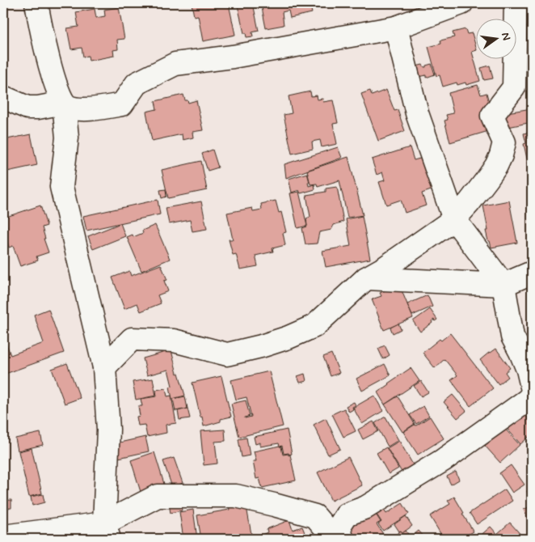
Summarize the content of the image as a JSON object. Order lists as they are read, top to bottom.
{
  "north": "right"
}
